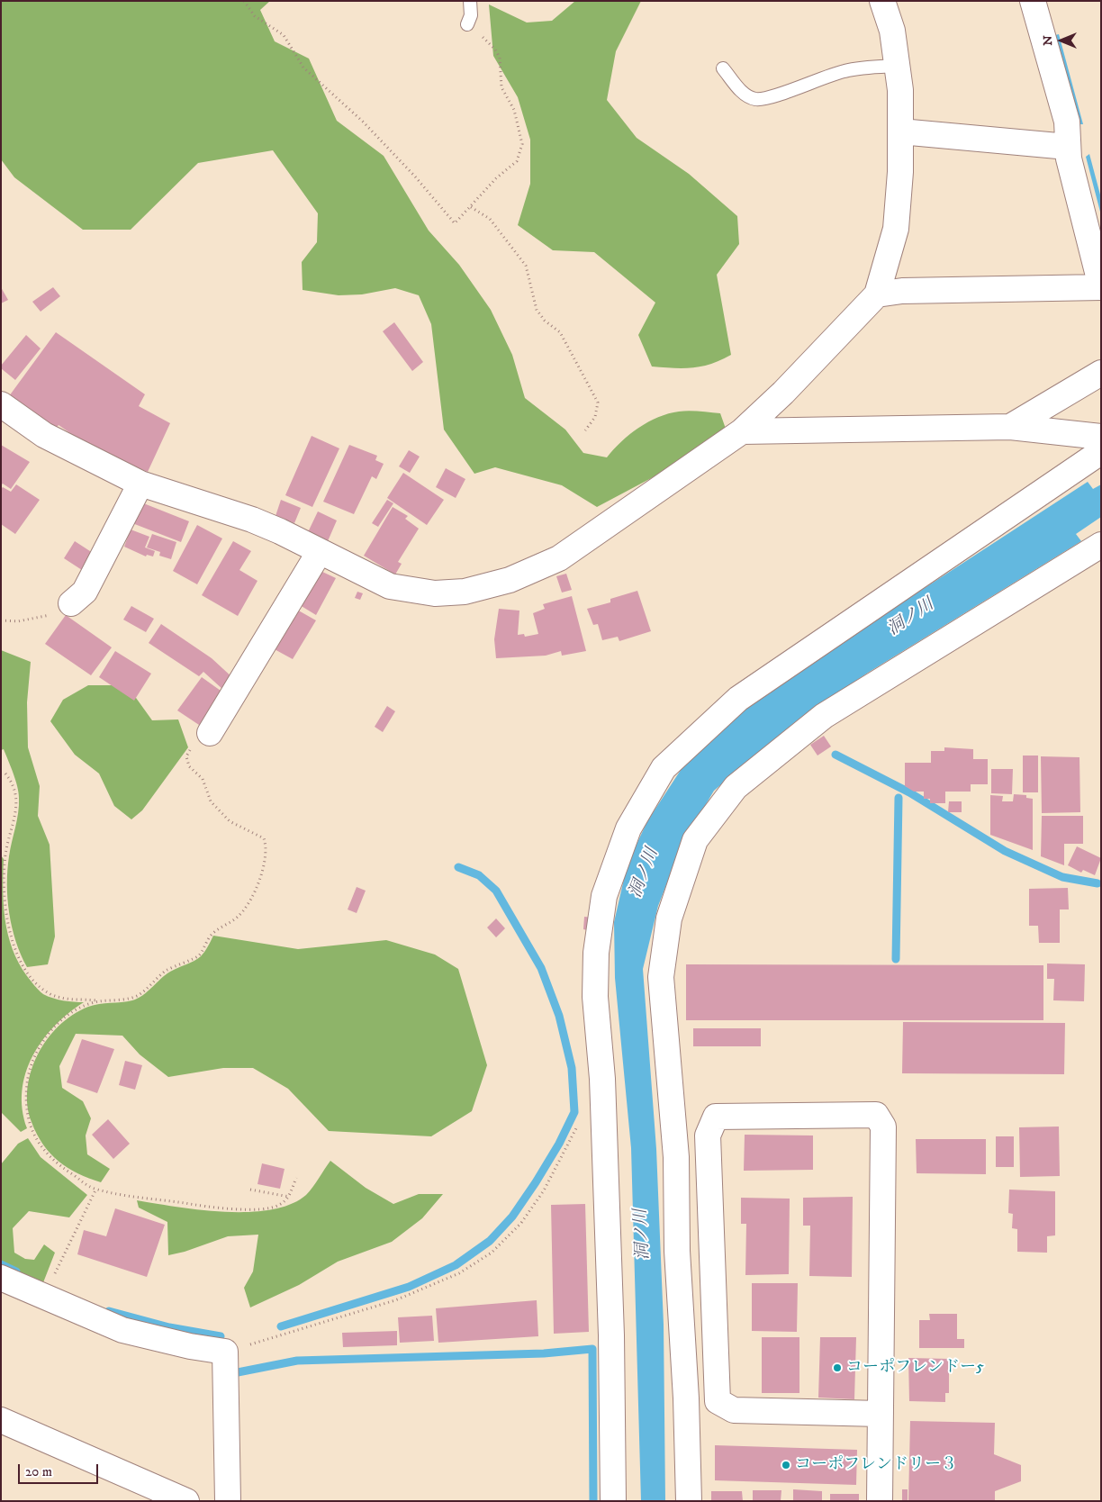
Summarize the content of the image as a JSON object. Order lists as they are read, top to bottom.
{
  "water": ["洞ノ川"],
  "places": ["コーポフレンドー5", "コーポフレンドリー３"],
  "scale_bar": "20 m",
  "north": "left"
}
